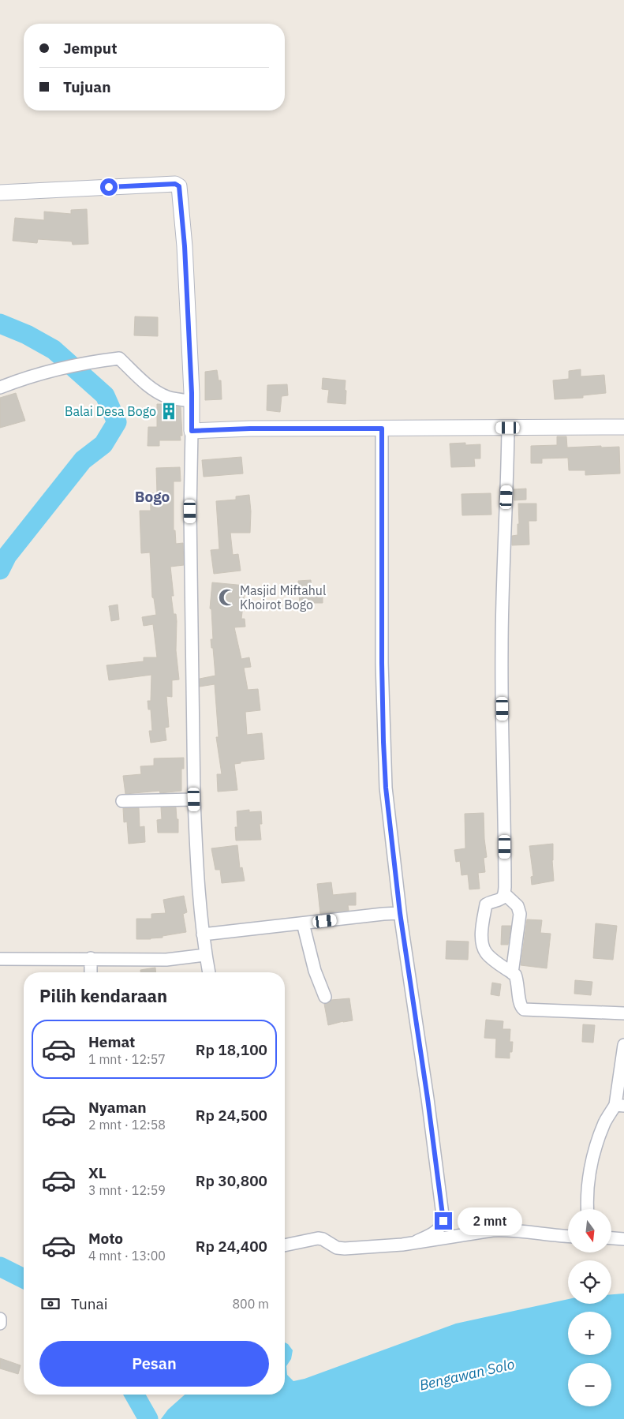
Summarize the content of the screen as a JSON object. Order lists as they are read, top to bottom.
{
  "districts": ["Bogo"],
  "water": ["Bengawan Solo"],
  "places": {
    "building": ["Balai Desa Bogo"],
    "mosque": ["Masjid Miftahul Khoirot Bogo"]
  },
  "north": "bottom",
  "page": {
    "banner": ["Jemput", "Tujuan"],
    "heading": "Pilih kendaraan",
    "list": [
      {
        "name": "Hemat",
        "note": "1 mnt · 12:57",
        "value": "Rp 18,100"
      },
      {
        "name": "Nyaman",
        "note": "2 mnt · 12:58",
        "value": "Rp 24,500"
      },
      {
        "name": "XL",
        "note": "3 mnt · 12:59",
        "value": "Rp 30,800"
      },
      {
        "name": "Moto",
        "note": "4 mnt · 13:00",
        "value": "Rp 24,400"
      }
    ],
    "bubble": "2 mnt",
    "map_buttons": ["+", "−"],
    "pay": ["Tunai", "800 m"],
    "buttons": "Pesan"
  }
}
